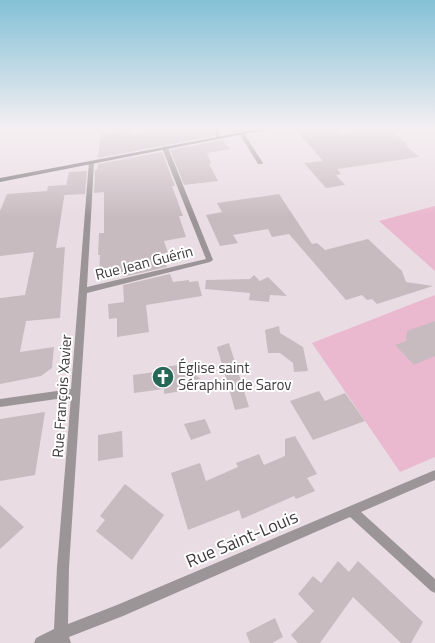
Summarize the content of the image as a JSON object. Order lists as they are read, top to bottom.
{
  "streets": {
    "street": ["Rue Jean Guérin", "Rue François Xavier", "Rue Saint-Louis"]
  },
  "crossings": [
    ["Rue Jean Guérin", "Rue François Xavier"],
    ["Rue François Xavier", "Rue Saint-Louis"]
  ],
  "places": {
    "church": ["Église saint Séraphin de Sarov"]
  }
}
